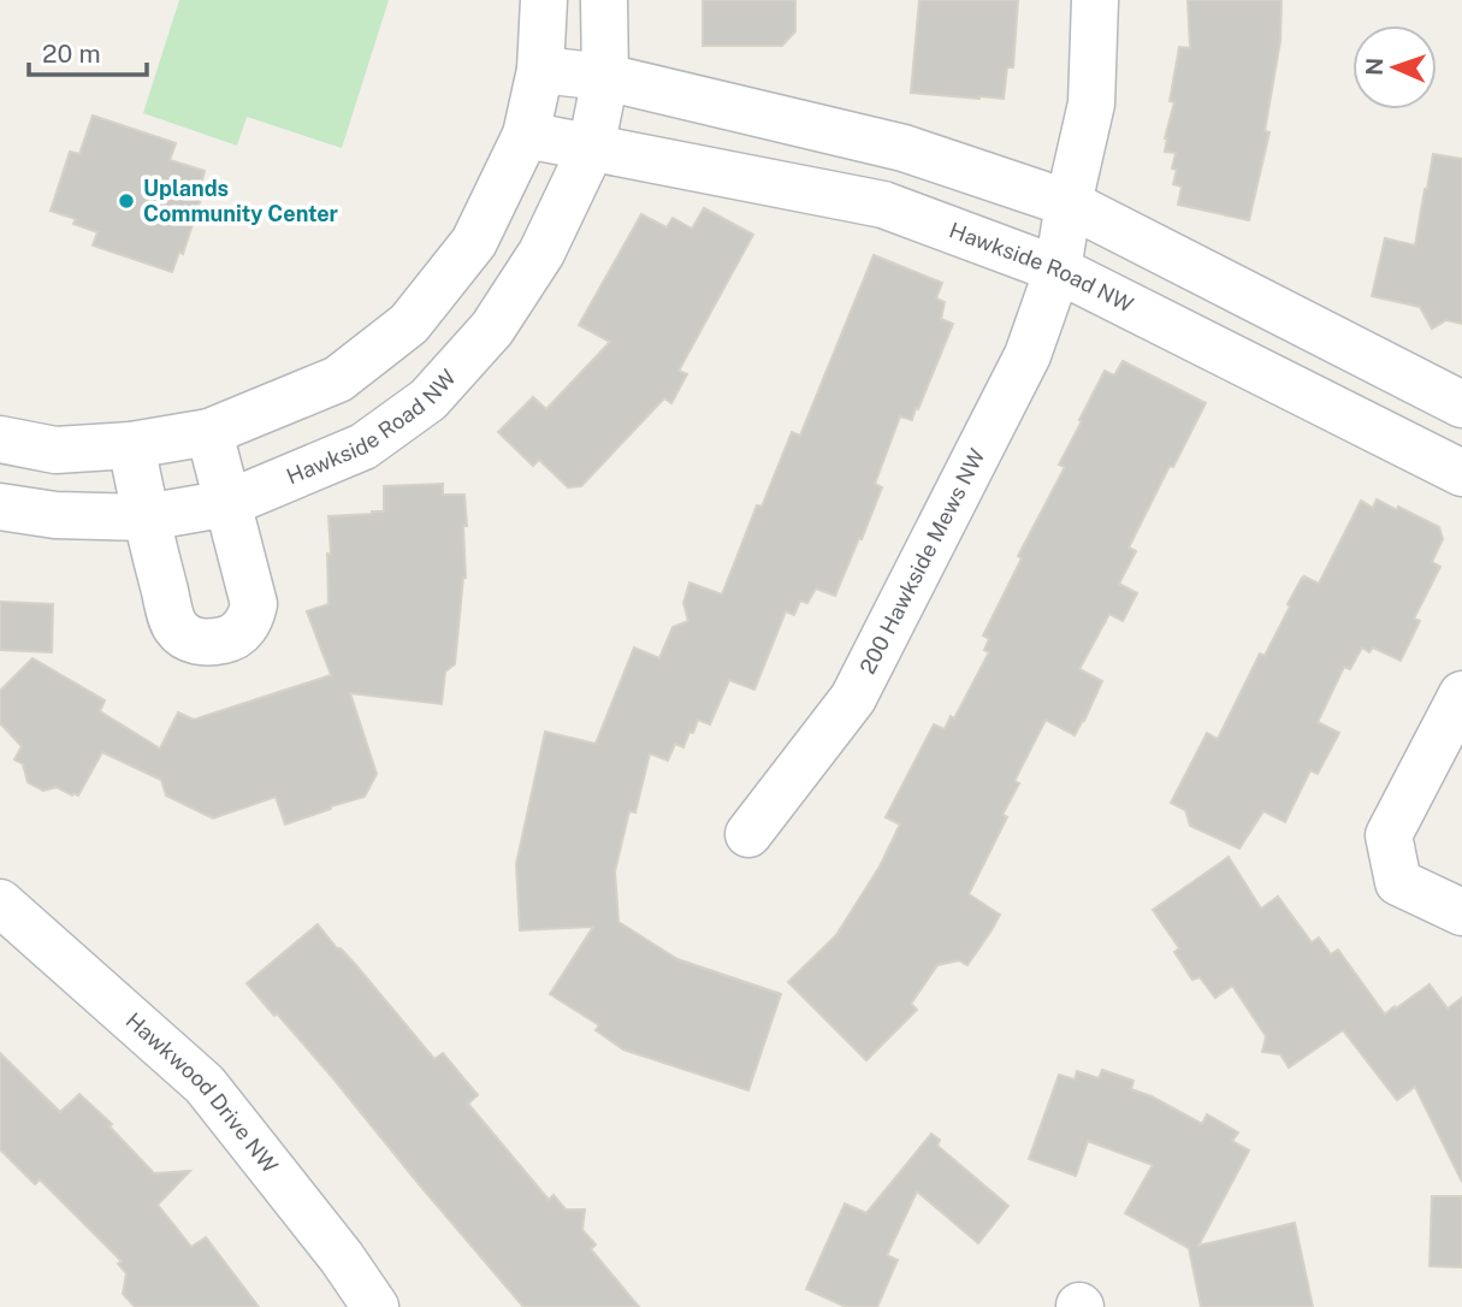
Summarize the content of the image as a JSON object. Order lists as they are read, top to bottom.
{
  "streets": {
    "street": ["Hawkside Road NW", "200 Hawkside Mews NW", "Hawkwood Drive NW"]
  },
  "crossings": [
    ["Hawkside Road NW", "200 Hawkside Mews NW"]
  ],
  "places": ["Uplands Community Center"],
  "scale_bar": "20 m",
  "north": "left"
}
